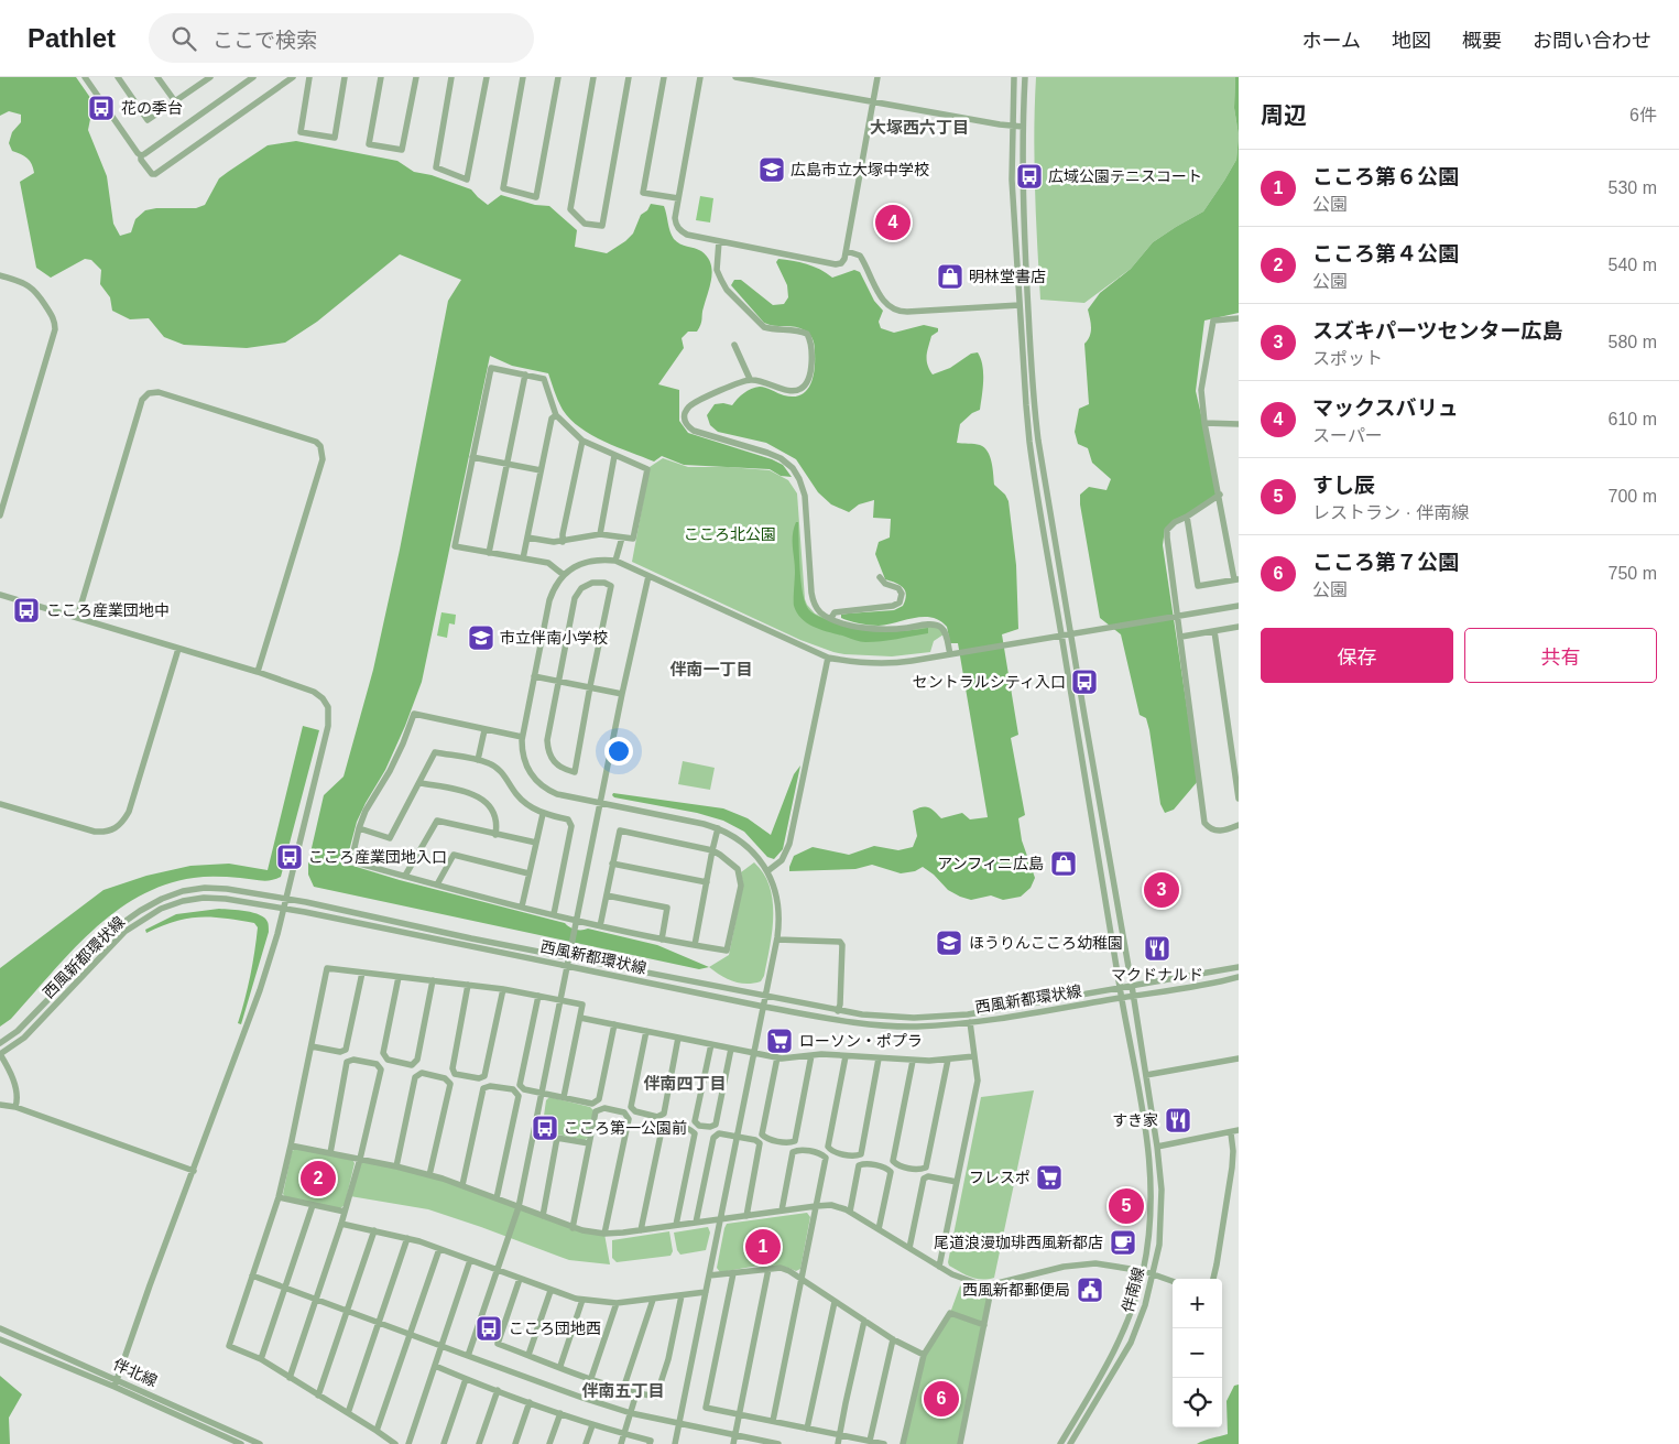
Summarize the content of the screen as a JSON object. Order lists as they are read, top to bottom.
{
  "streets": {
    "street": ["西風新都環状線", "伴南線", "伴北線"]
  },
  "crossings": [
    ["西風新都環状線", "伴南線"]
  ],
  "districts": [
    "大塚西六丁目",
    "伴南一丁目",
    "伴南四丁目",
    "伴南五丁目"
  ],
  "parks": ["こころ北公園"],
  "places": {
    "bus stop": [
      "花の季台",
      "広域公園テニスコート",
      "こころ産業団地中",
      "セントラルシティ入口",
      "こころ産業団地入口",
      "こころ第一公園前",
      "こころ団地西"
    ],
    "school or university": ["広島市立大塚中学校", "市立伴南小学校", "ほうりんこころ幼稚園"],
    "shop": ["明林堂書店", "アンフィニ広島"],
    "restaurant": ["マクドナルド", "すき家"],
    "supermarket": ["ローソン・ポプラ", "フレスポ"],
    "cafe": ["尾道浪漫珈琲西風新都店"],
    "public building": ["西風新都郵便局"]
  },
  "page": {
    "header": "Pathlet",
    "search": "ここで検索",
    "nav": [
      "ホーム",
      "地図",
      "概要",
      "お問い合わせ"
    ],
    "heading": ["周辺", "6件"],
    "list": [
      {
        "mark": "1",
        "name": "こころ第６公園",
        "note": "公園",
        "value": "530 m"
      },
      {
        "mark": "2",
        "name": "こころ第４公園",
        "note": "公園",
        "value": "540 m"
      },
      {
        "mark": "3",
        "name": "スズキパーツセンター広島",
        "note": "スポット",
        "value": "580 m"
      },
      {
        "mark": "4",
        "name": "マックスバリュ",
        "note": "スーパー",
        "value": "610 m"
      },
      {
        "mark": "5",
        "name": "すし辰",
        "note": "レストラン · 伴南線",
        "value": "700 m"
      },
      {
        "mark": "6",
        "name": "こころ第７公園",
        "note": "公園",
        "value": "750 m"
      }
    ],
    "pins": [
      "4",
      "3",
      "2",
      "5",
      "1",
      "6"
    ],
    "buttons": ["保存", "共有"],
    "map_buttons": ["+", "−"]
  }
}
